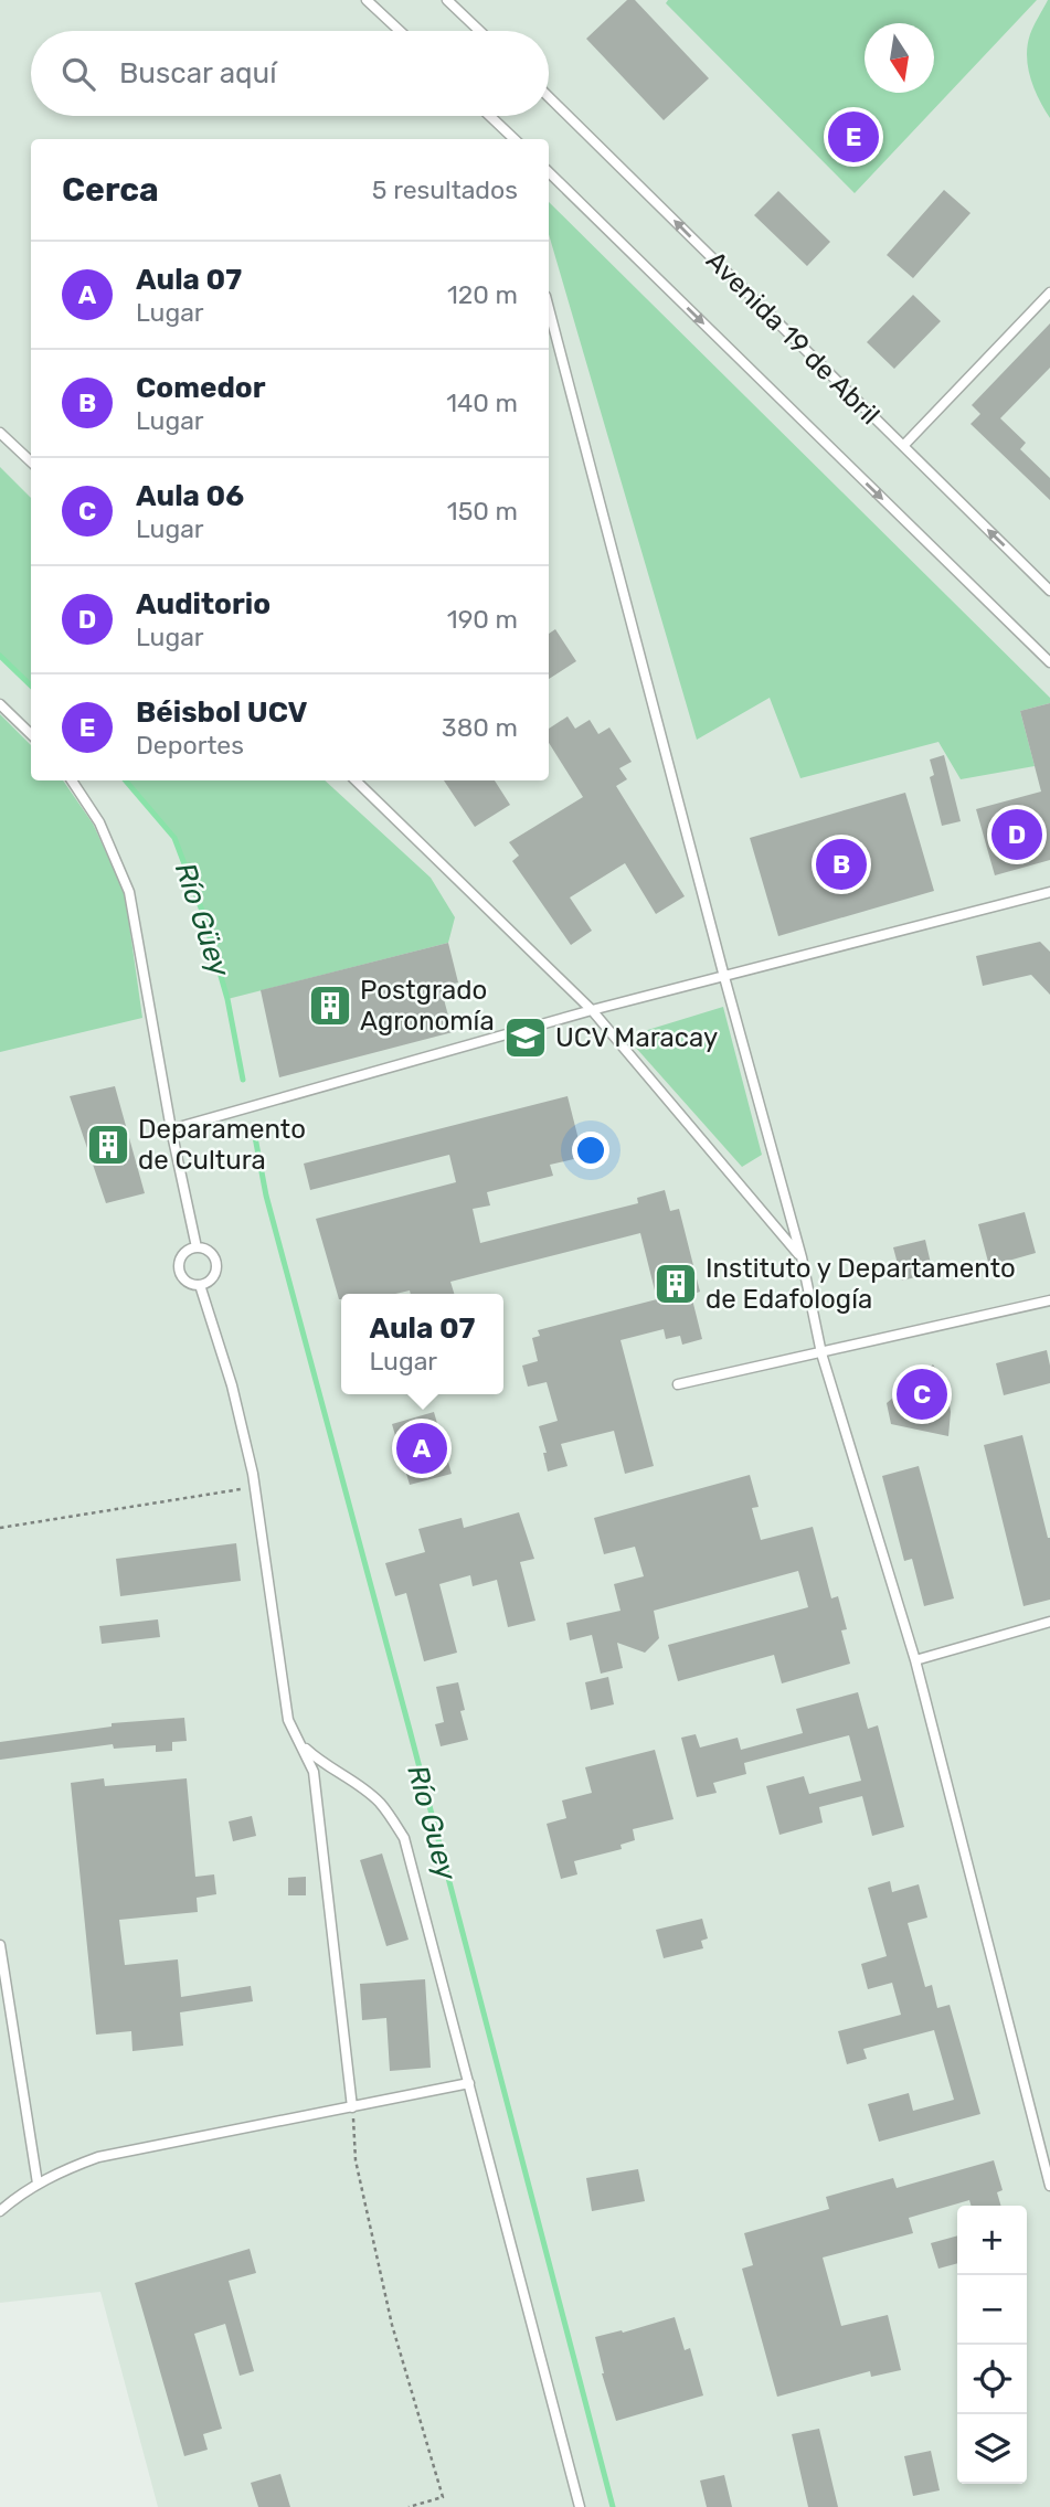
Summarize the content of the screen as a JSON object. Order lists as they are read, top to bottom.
{
  "streets": {
    "lane": ["Avenida 19 de Abril"]
  },
  "water": ["Río Güey", "Río Guey"],
  "places": {
    "building": ["Postgrado Agronomía", "Deparamento de Cultura", "Instituto y Departamento de Edafología"],
    "school or university": ["UCV Maracay"]
  },
  "north": "bottom",
  "page": {
    "search": "Buscar aquí",
    "pins": [
      "E",
      "D",
      "B",
      "C",
      "A"
    ],
    "heading": ["Cerca", "5 resultados"],
    "list": [
      {
        "mark": "A",
        "name": "Aula 07",
        "note": "Lugar",
        "value": "120 m"
      },
      {
        "mark": "B",
        "name": "Comedor",
        "note": "Lugar",
        "value": "140 m"
      },
      {
        "mark": "C",
        "name": "Aula 06",
        "note": "Lugar",
        "value": "150 m"
      },
      {
        "mark": "D",
        "name": "Auditorio",
        "note": "Lugar",
        "value": "190 m"
      },
      {
        "mark": "E",
        "name": "Béisbol UCV",
        "note": "Deportes",
        "value": "380 m"
      }
    ],
    "popup": ["Aula 07", "Lugar"],
    "map_buttons": ["+", "−"]
  }
}
